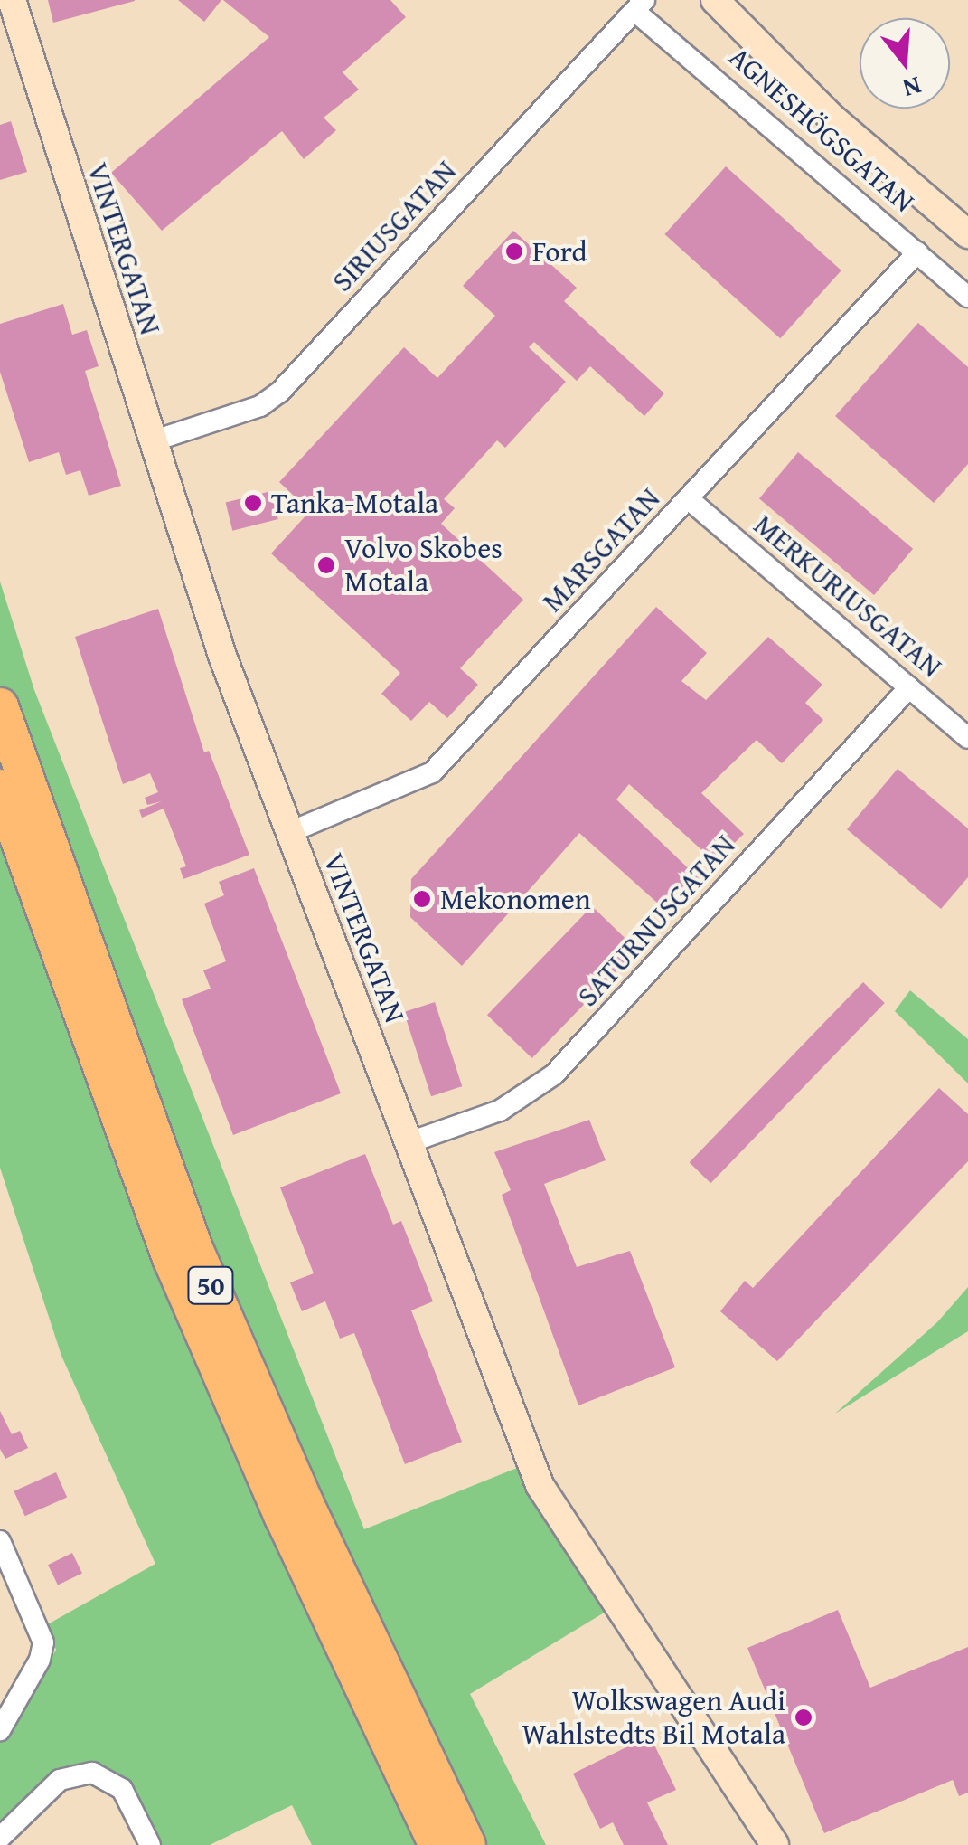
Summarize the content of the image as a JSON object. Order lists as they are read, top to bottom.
{
  "streets": {
    "highway": ["50"],
    "street": [
      "AGNESHÖGSGATAN",
      "SIRIUSGATAN",
      "VINTERGATAN",
      "MARSGATAN",
      "MERKURIUSGATAN",
      "SATURNUSGATAN"
    ]
  },
  "crossings": [
    ["AGNESHÖGSGATAN", "SIRIUSGATAN"],
    ["AGNESHÖGSGATAN", "MARSGATAN"],
    ["SIRIUSGATAN", "VINTERGATAN"],
    ["VINTERGATAN", "MARSGATAN"],
    ["VINTERGATAN", "SATURNUSGATAN"],
    ["MARSGATAN", "MERKURIUSGATAN"],
    ["MERKURIUSGATAN", "SATURNUSGATAN"]
  ],
  "places": [
    "Ford",
    "Tanka-Motala",
    "Volvo Skobes Motala",
    "Mekonomen",
    "Wolkswagen Audi Wahlstedts Bil Motala"
  ],
  "north": "bottom"
}
